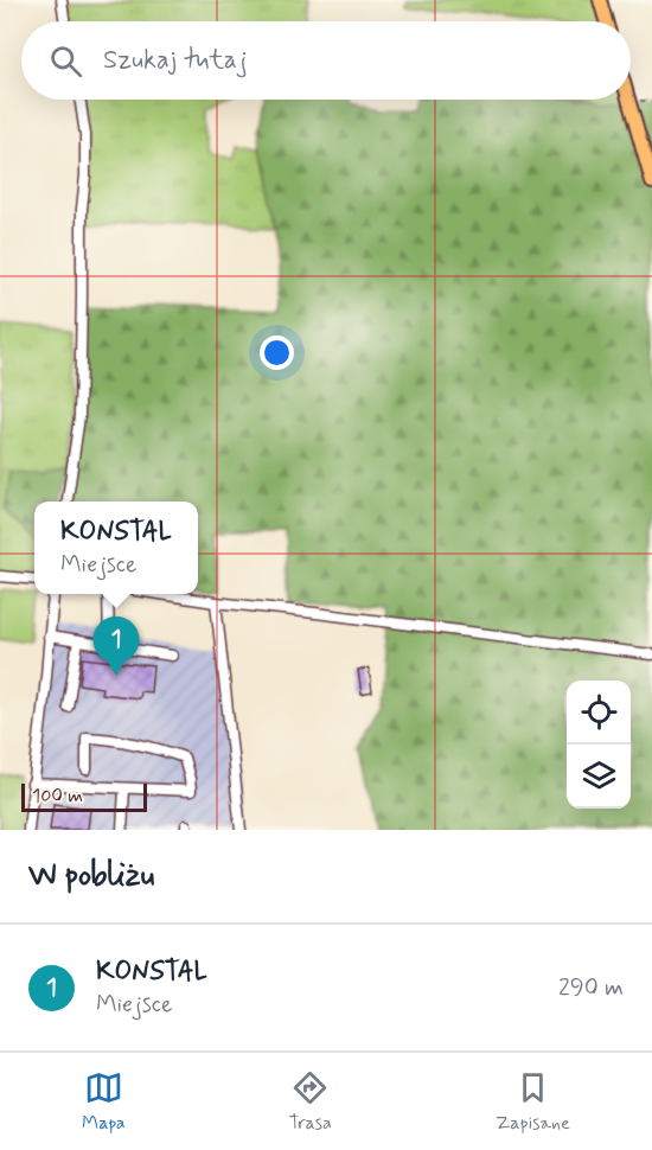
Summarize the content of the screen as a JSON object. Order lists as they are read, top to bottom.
{
  "scale_bar": "100 m",
  "page": {
    "search": "Szukaj tutaj",
    "popup": ["KONSTAL", "Miejsce"],
    "pins": "1",
    "scale": "100 m",
    "heading": "W pobliżu",
    "list": [
      {
        "mark": "1",
        "name": "KONSTAL",
        "note": "Miejsce",
        "value": "290 m"
      }
    ],
    "nav": ["Mapa", "Trasa", "Zapisane"]
  }
}
